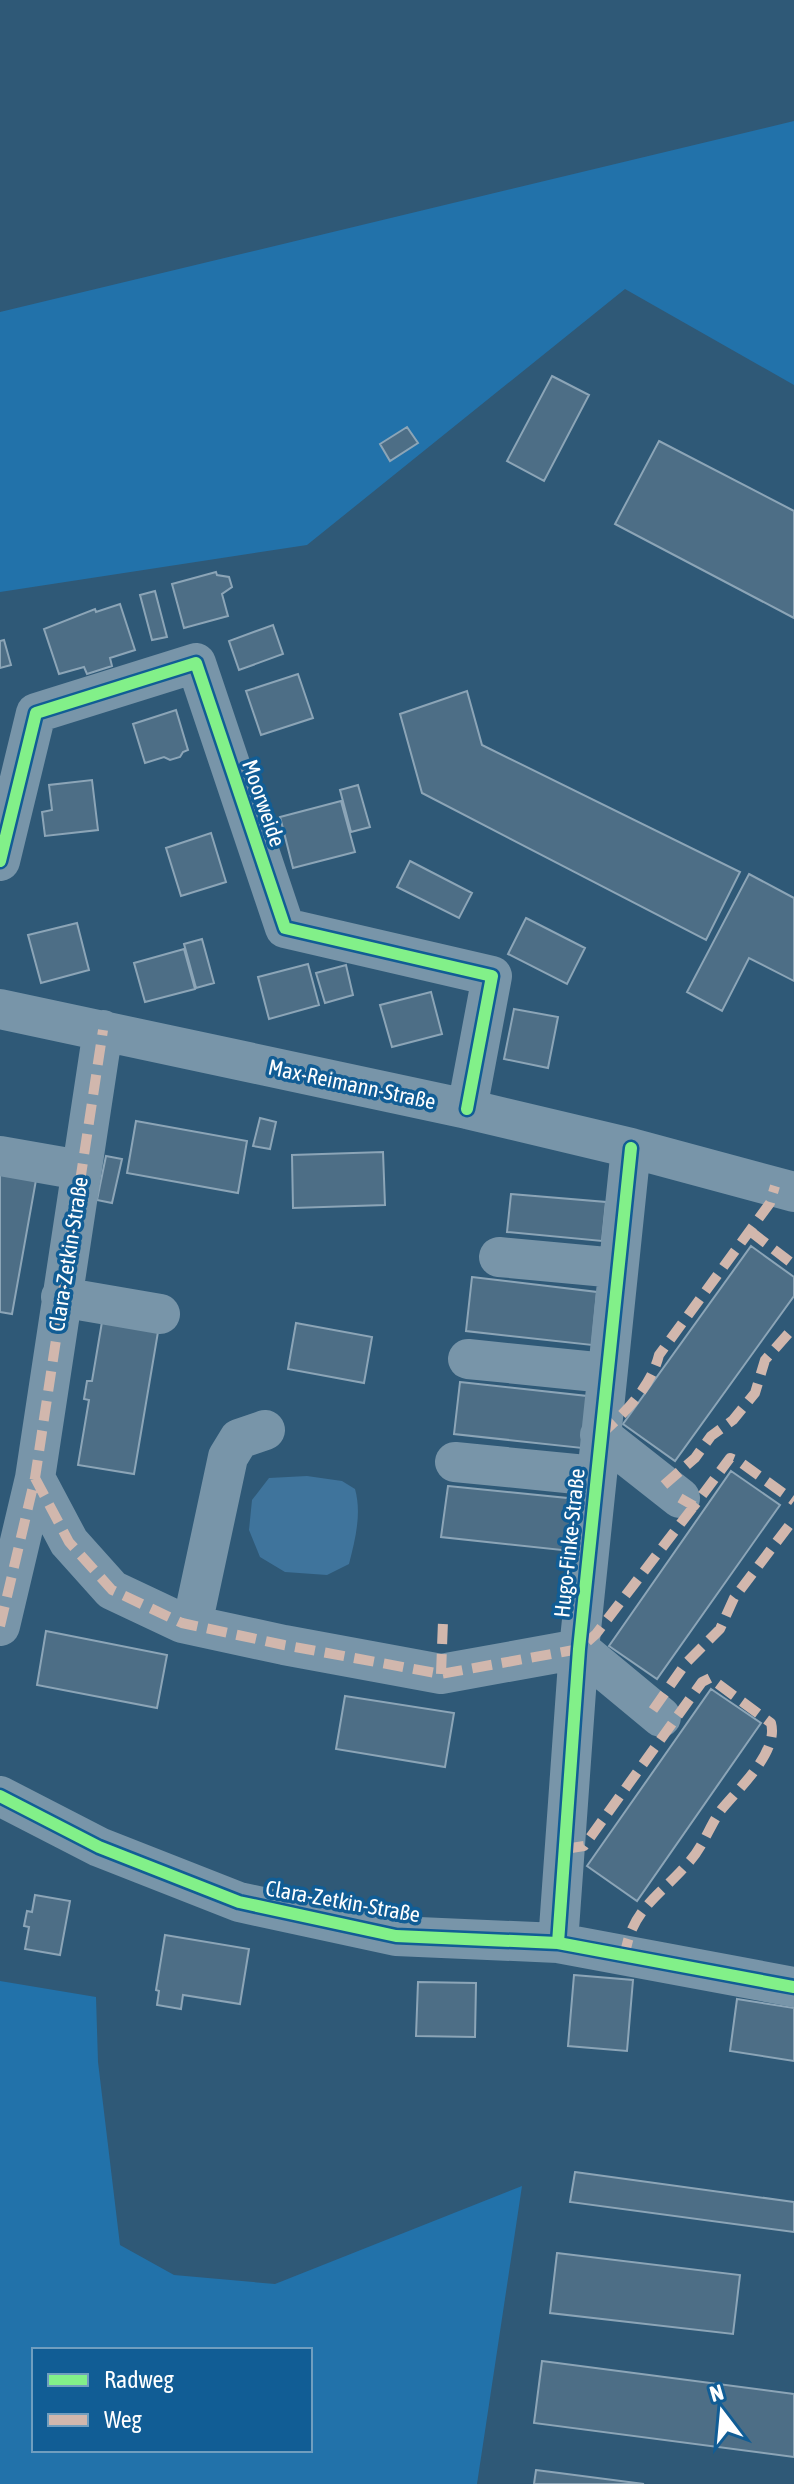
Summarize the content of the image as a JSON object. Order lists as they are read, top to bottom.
{
  "streets": {
    "street": [
      "Moorweide",
      "Max-Reimann-Straße",
      "Clara-Zetkin-Straße",
      "Hugo-Finke-Straße"
    ]
  },
  "crossings": [
    ["Moorweide", "Max-Reimann-Straße"],
    ["Max-Reimann-Straße", "Clara-Zetkin-Straße"],
    ["Max-Reimann-Straße", "Hugo-Finke-Straße"],
    ["Clara-Zetkin-Straße", "Hugo-Finke-Straße"]
  ],
  "legend": ["Radweg", "Weg"],
  "north": "top"
}
